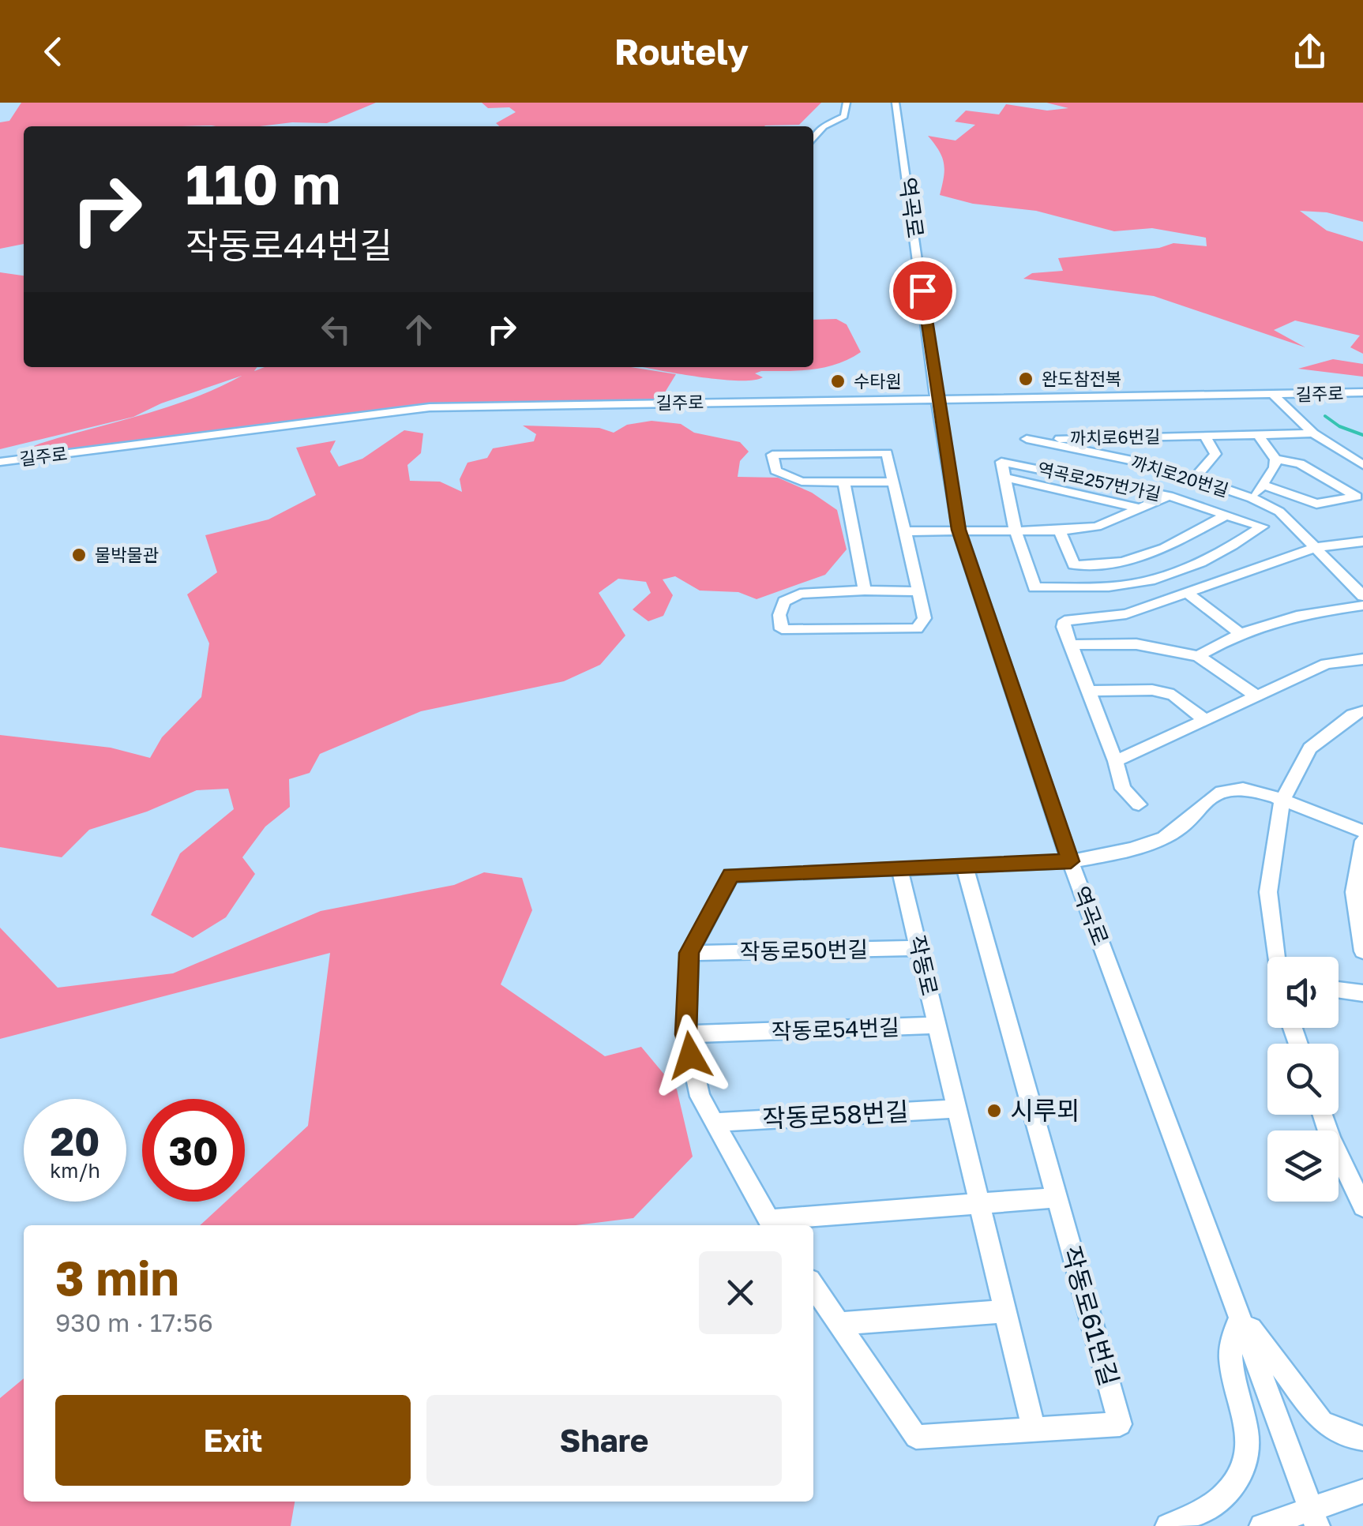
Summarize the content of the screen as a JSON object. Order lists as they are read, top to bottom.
{
  "streets": {
    "street": [
      "역곡로",
      "길주로",
      "까치로6번길",
      "까치로20번길",
      "역곡로257번가길",
      "작동로50번길",
      "작동로",
      "작동로54번길",
      "작동로58번길",
      "작동로61번길"
    ]
  },
  "crossings": [
    ["역곡로", "길주로"],
    ["까치로6번길", "까치로20번길"],
    ["작동로50번길", "작동로"],
    ["작동로", "작동로54번길"],
    ["작동로", "작동로58번길"],
    ["작동로", "작동로61번길"]
  ],
  "places": [
    "완도참전복",
    "수타원",
    "물박물관",
    "시루뫼"
  ],
  "page": {
    "header": "Routely",
    "turn": ["110 m", "작동로44번길"],
    "speed": "20 km/h",
    "limit": "30",
    "heading": ["3 min", "930 m · 17:56"],
    "buttons": ["Exit", "Share"]
  }
}
